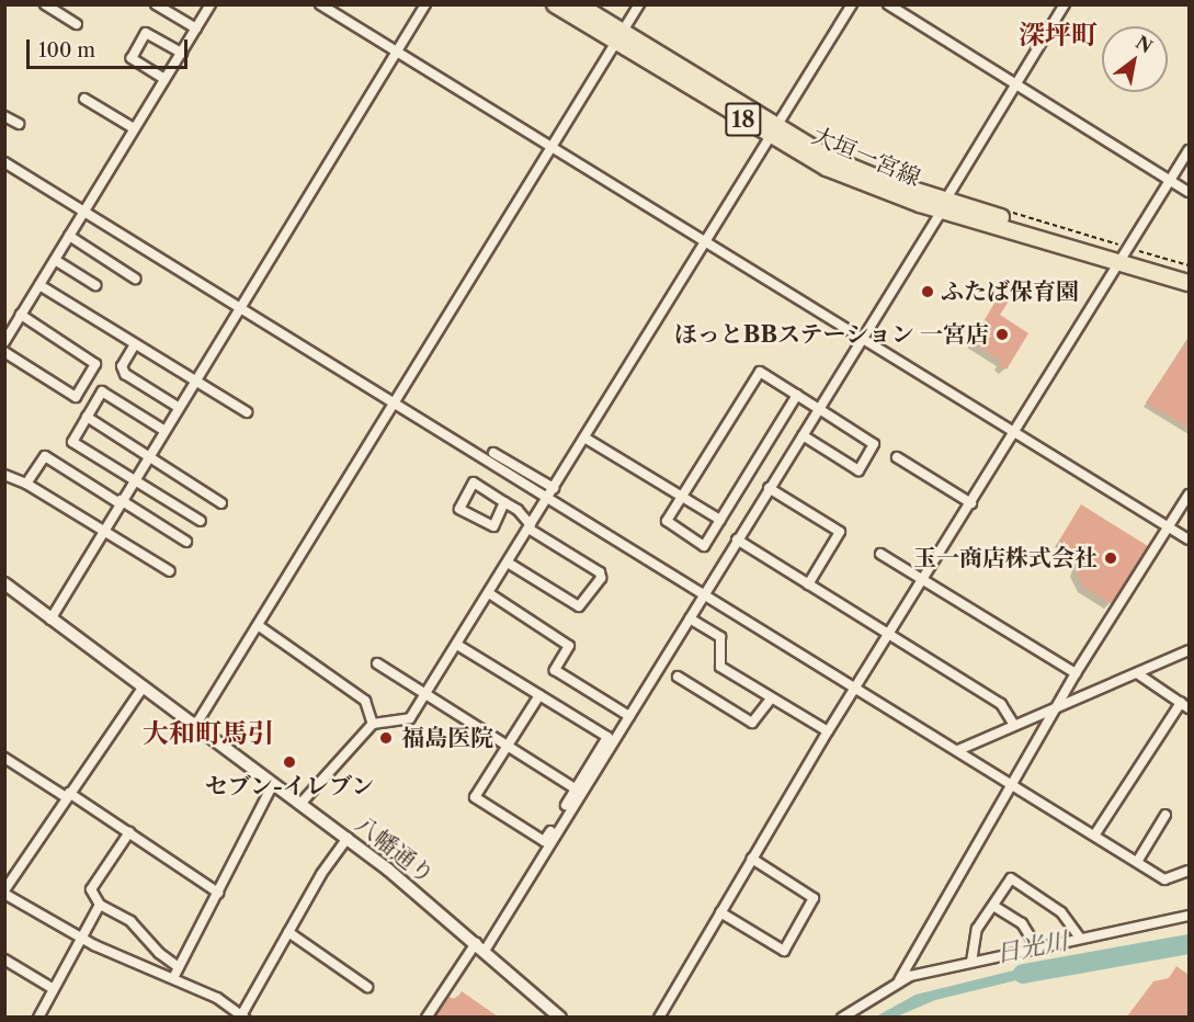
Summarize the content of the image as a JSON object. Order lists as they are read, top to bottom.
{
  "streets": {
    "main road": ["18", "大垣一宮線"],
    "street": ["八幡通り"]
  },
  "districts": ["深坪町", "大和町馬引"],
  "water": ["日光川"],
  "places": [
    "ふたば保育園",
    "ほっとBBステーション 一宮店",
    "玉一商店株式会社",
    "福島医院",
    "セブン-イレブン"
  ],
  "scale_bar": "100 m",
  "north": "top right"
}
